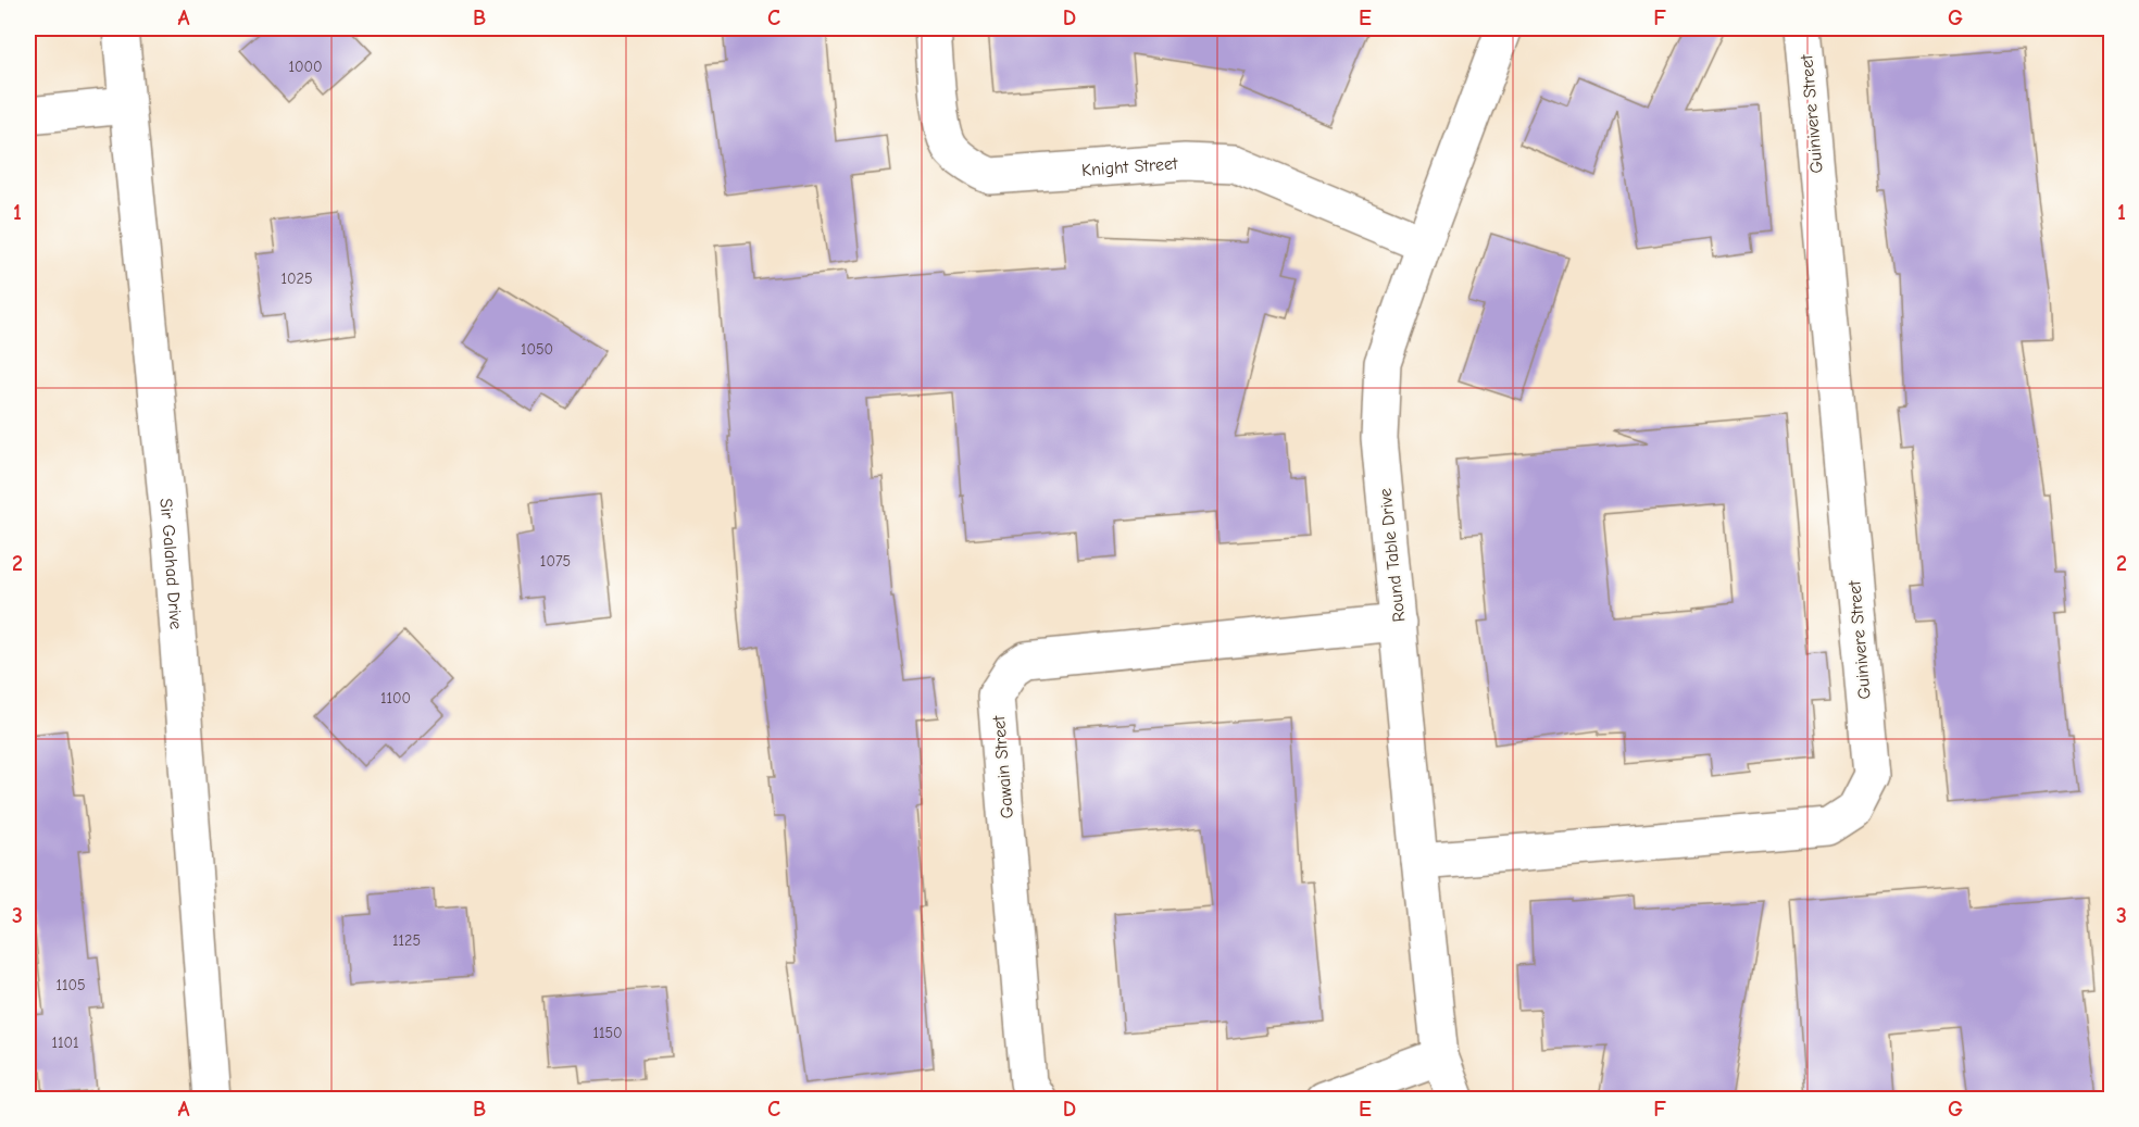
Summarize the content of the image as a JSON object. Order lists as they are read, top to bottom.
{
  "streets": {
    "street": [
      "Guinivere Street",
      "Knight Street",
      "Round Table Drive",
      "Sir Galahad Drive",
      "Gawain Street"
    ]
  },
  "crossings": [
    ["Guinivere Street", "Round Table Drive"],
    ["Knight Street", "Round Table Drive"],
    ["Round Table Drive", "Gawain Street"]
  ],
  "house_numbers": [
    "1000",
    "1025",
    "1050",
    "1075",
    "1100",
    "1125",
    "1105",
    "1150",
    "1101"
  ],
  "grid": {
    "columns": [
      "A",
      "B",
      "C",
      "D",
      "E",
      "F",
      "G"
    ],
    "rows": ["1", "2", "3"]
  }
}
